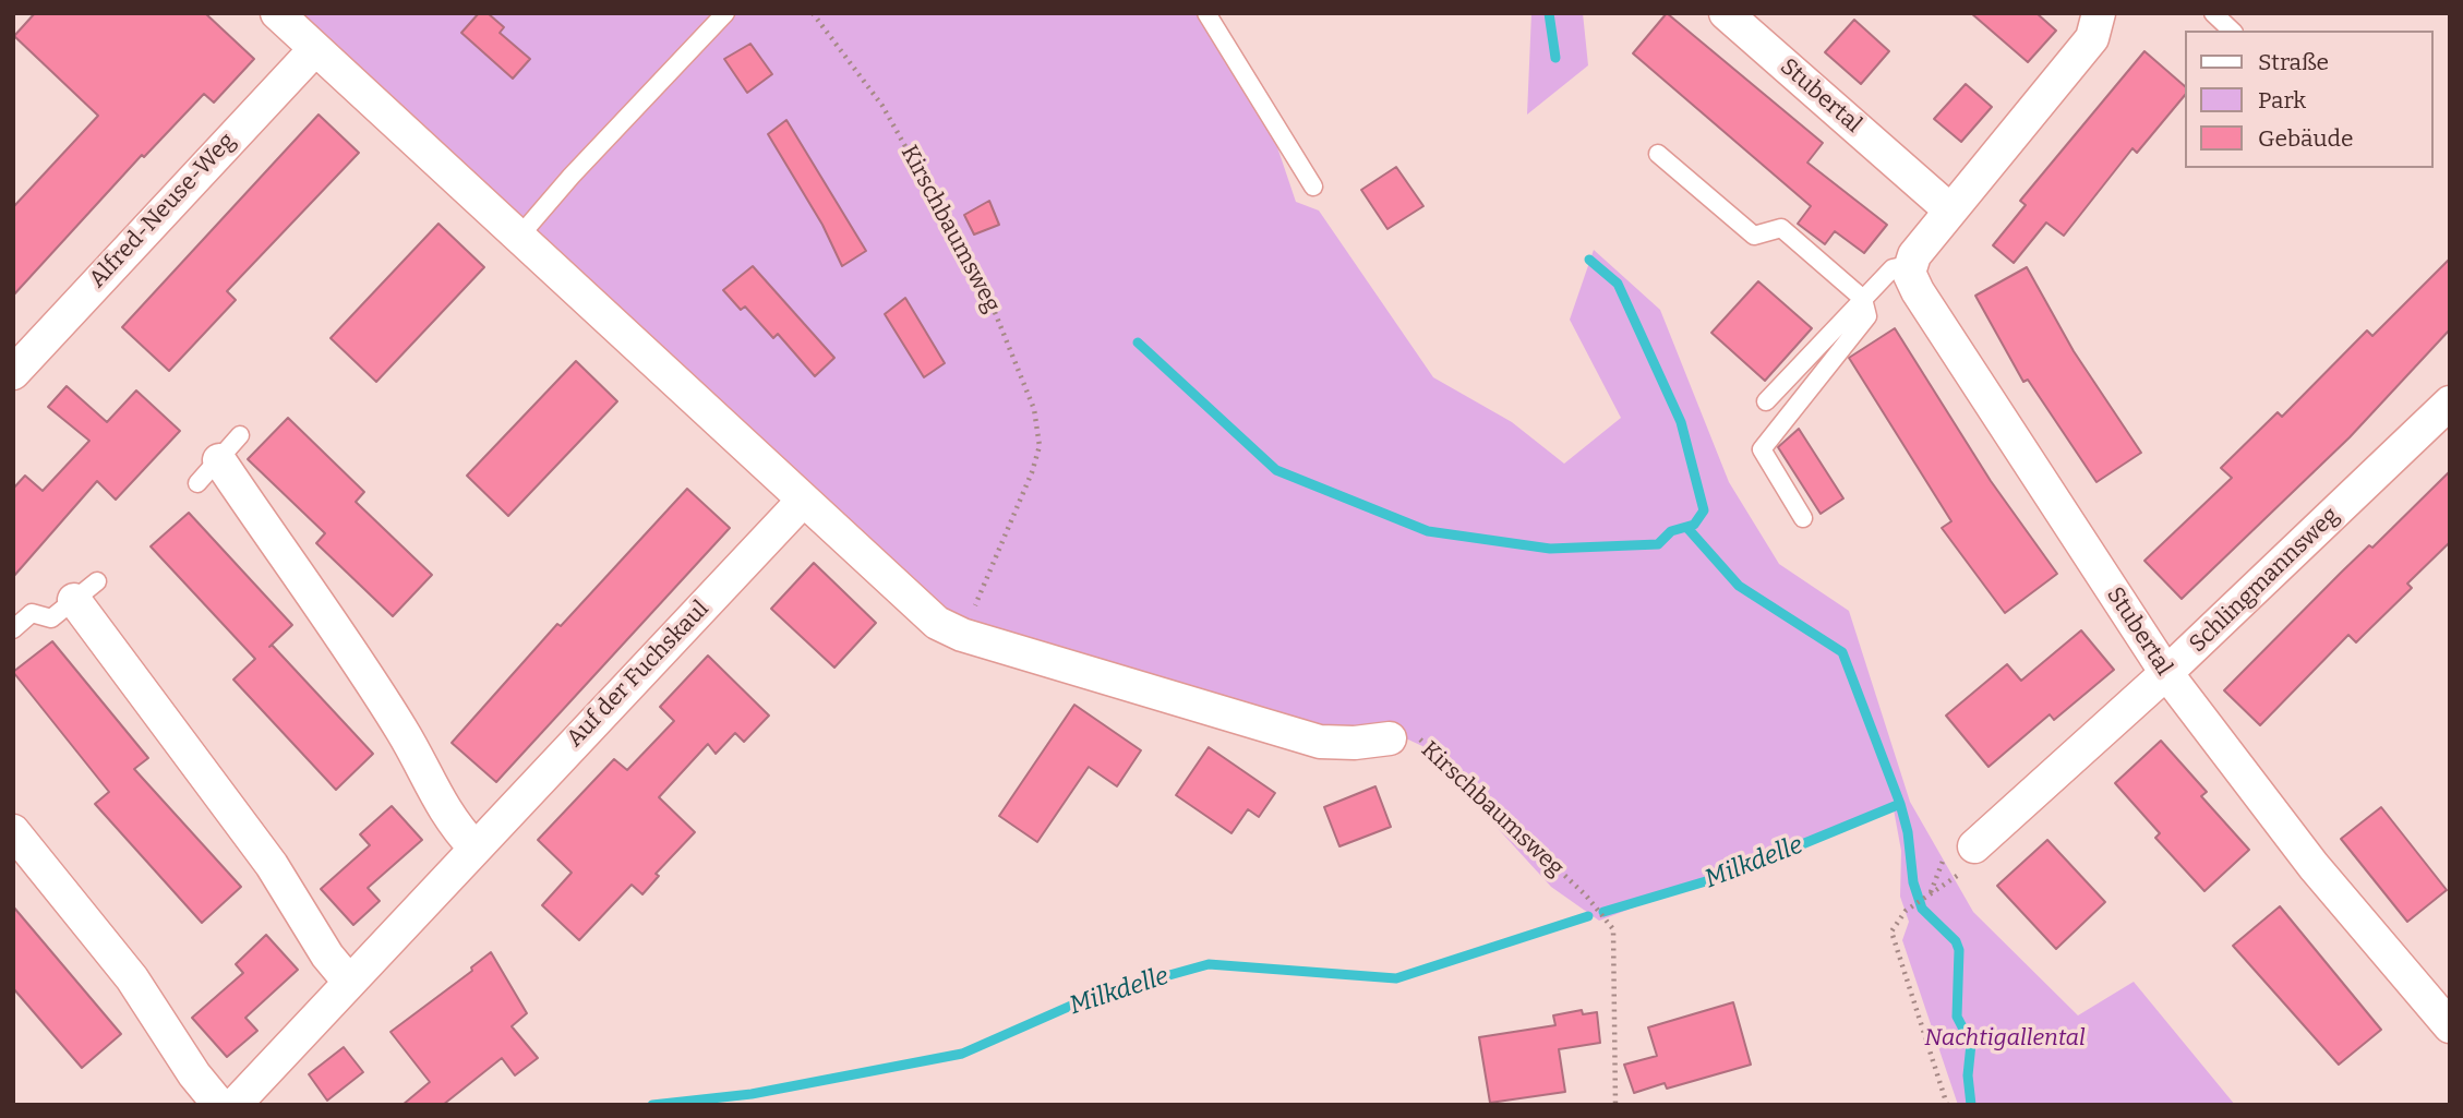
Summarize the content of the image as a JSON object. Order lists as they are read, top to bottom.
{
  "streets": {
    "street": [
      "Stubertal",
      "Alfred-Neuse-Weg",
      "Kirschbaumsweg",
      "Schlingmannsweg",
      "Auf der Fuchskaul"
    ]
  },
  "crossings": [
    ["Stubertal", "Schlingmannsweg"],
    ["Alfred-Neuse-Weg", "Kirschbaumsweg"],
    ["Kirschbaumsweg", "Auf der Fuchskaul"]
  ],
  "water": ["Milkdelle"],
  "parks": ["Nachtigallental"],
  "legend": ["Straße", "Park", "Gebäude"]
}
